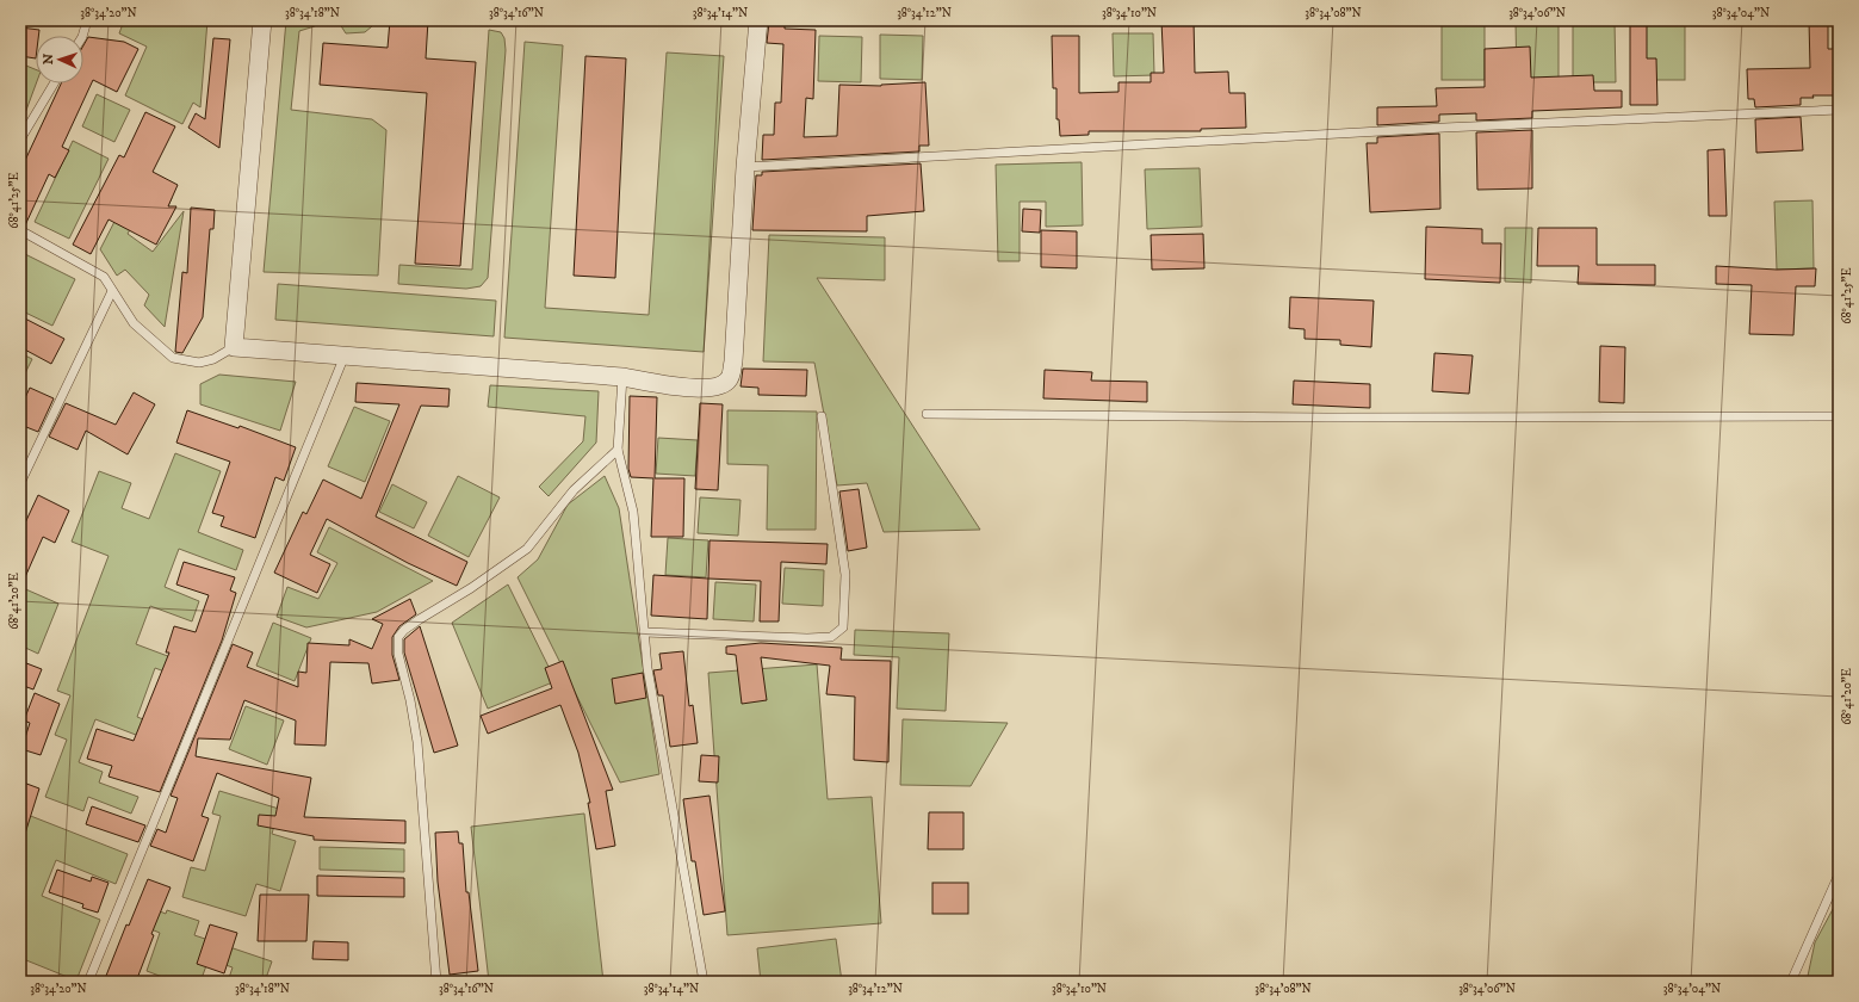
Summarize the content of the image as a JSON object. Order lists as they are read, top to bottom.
{
  "north": "left",
  "coordinates": [
    "38°34'20\"N",
    "38°34'18\"N",
    "38°34'16\"N",
    "38°34'14\"N",
    "38°34'12\"N",
    "38°34'10\"N",
    "38°34'08\"N",
    "38°34'06\"N",
    "38°34'04\"N",
    "68°41'25\"E",
    "68°41'20\"E"
  ]
}
